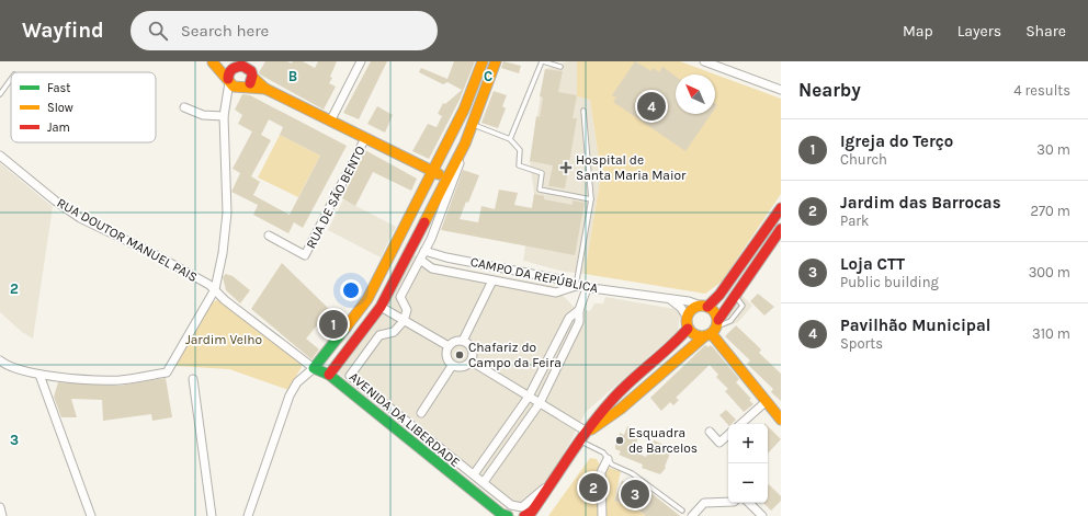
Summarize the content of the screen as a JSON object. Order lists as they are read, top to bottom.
{
  "streets": {
    "main road": ["AVENIDA DA LIBERDADE"],
    "street": ["RUA DE SÃO BENTO", "RUA DOUTOR MANUEL PAIS", "CAMPO DA REPÚBLICA"]
  },
  "crossings": [
    ["RUA DOUTOR MANUEL PAIS", "AVENIDA DA LIBERDADE"]
  ],
  "parks": ["Jardim Velho"],
  "places": {
    "health": ["Hospital de Santa Maria Maior"],
    "other": ["Chafariz do Campo da Feira", "Esquadra de Barcelos"]
  },
  "legend": ["Fast", "Slow", "Jam"],
  "north": "top left",
  "page": {
    "header": "Wayfind",
    "search": "Search here",
    "nav": ["Map", "Layers", "Share"],
    "heading": ["Nearby", "4 results"],
    "pins": [
      "4",
      "1",
      "2",
      "3"
    ],
    "list": [
      {
        "mark": "1",
        "name": "Igreja do Terço",
        "note": "Church",
        "value": "30 m"
      },
      {
        "mark": "2",
        "name": "Jardim das Barrocas",
        "note": "Park",
        "value": "270 m"
      },
      {
        "mark": "3",
        "name": "Loja CTT",
        "note": "Public building",
        "value": "300 m"
      },
      {
        "mark": "4",
        "name": "Pavilhão Municipal",
        "note": "Sports",
        "value": "310 m"
      }
    ],
    "map_buttons": ["+", "−"]
  },
  "grid": {
    "columns": ["B", "C"],
    "rows": ["2", "3"]
  }
}
